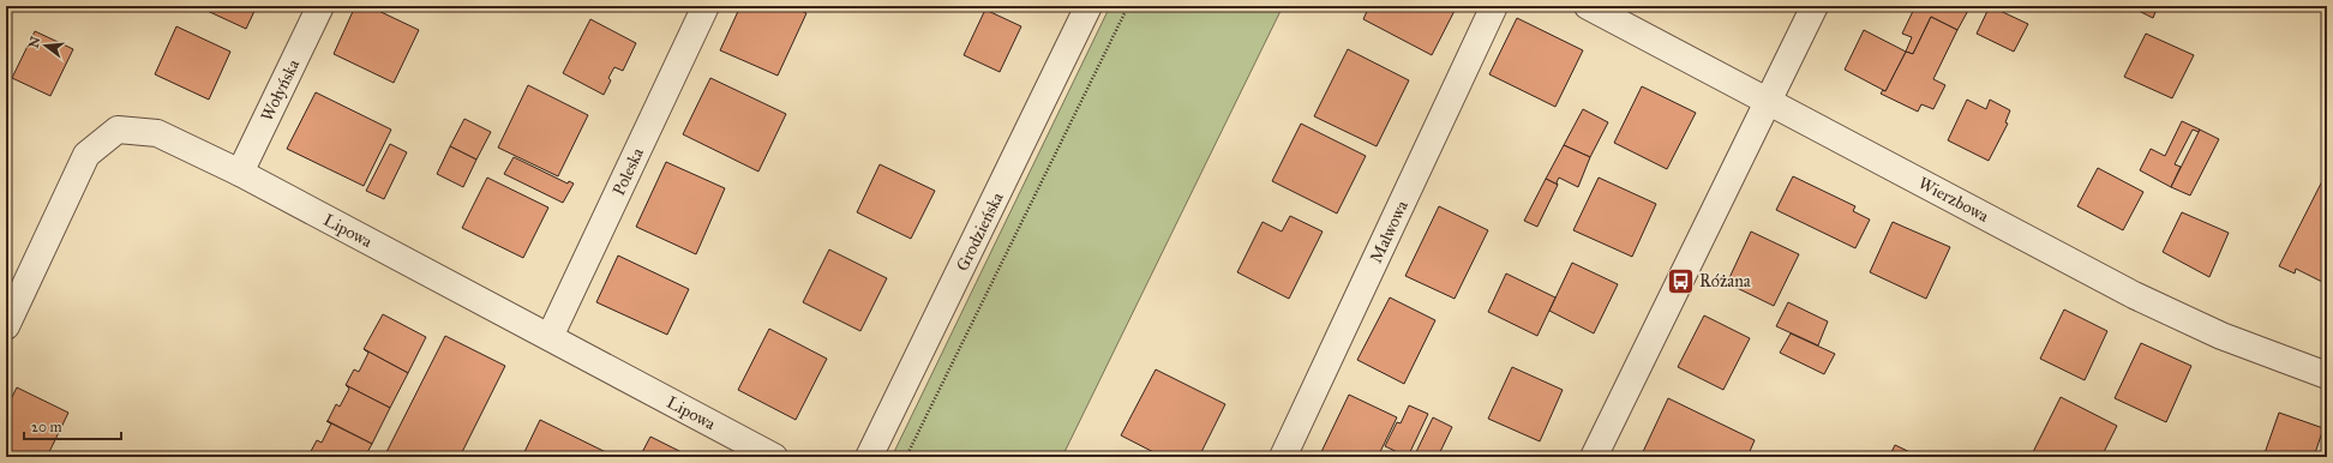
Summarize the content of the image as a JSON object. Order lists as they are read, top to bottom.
{
  "streets": {
    "street": [
      "Wołyńska",
      "Poleska",
      "Wierzbowa",
      "Lipowa",
      "Grodzieńska",
      "Malwowa"
    ]
  },
  "crossings": [
    ["Wołyńska", "Lipowa"],
    ["Poleska", "Lipowa"]
  ],
  "places": {
    "bus stop": ["Różana"]
  },
  "scale_bar": "20 m",
  "north": "left"
}
